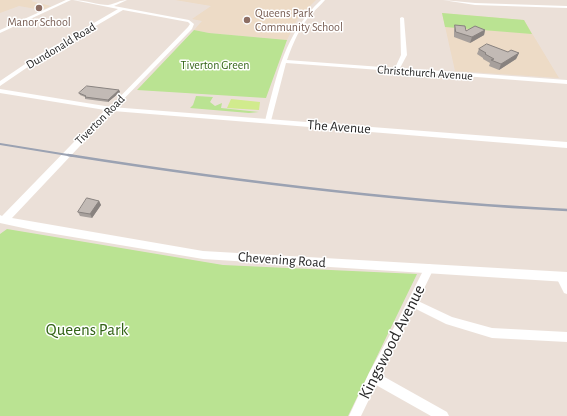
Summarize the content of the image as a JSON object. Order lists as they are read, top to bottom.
{
  "streets": {
    "street": [
      "Dundonald Road",
      "Christchurch Avenue",
      "Tiverton Road",
      "The Avenue",
      "Chevening Road",
      "Kingswood Avenue"
    ]
  },
  "crossings": [
    ["Dundonald Road", "Tiverton Road"],
    ["Tiverton Road", "The Avenue"],
    ["Tiverton Road", "Chevening Road"],
    ["Chevening Road", "Kingswood Avenue"]
  ],
  "parks": ["Tiverton Green", "Queens Park"],
  "places": ["Manor School", "Queens Park Community School"]
}
